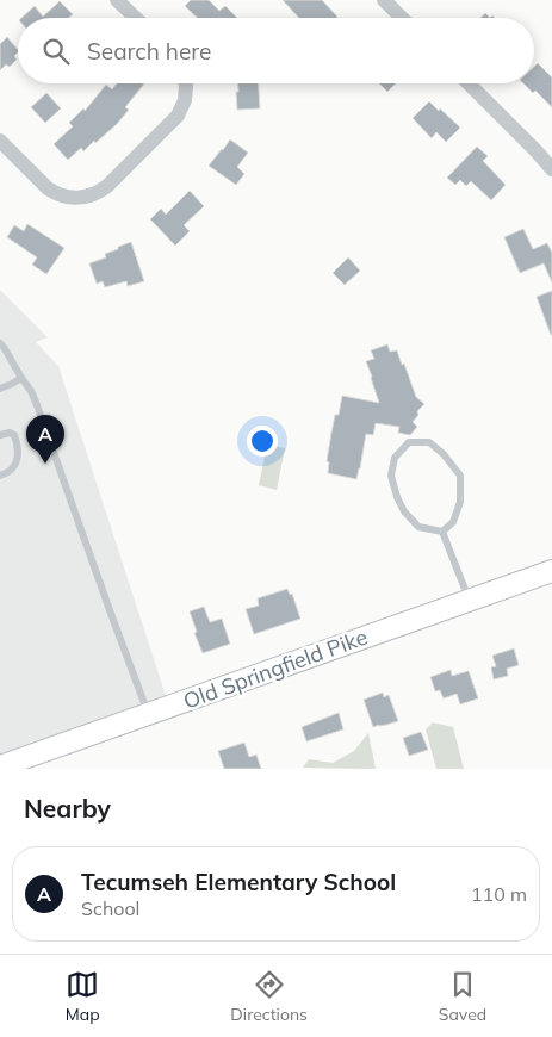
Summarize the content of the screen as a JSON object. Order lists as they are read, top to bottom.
{
  "streets": {
    "street": ["Old Springfield Pike"]
  },
  "page": {
    "search": "Search here",
    "pins": "A",
    "heading": "Nearby",
    "list": [
      {
        "mark": "A",
        "name": "Tecumseh Elementary School",
        "note": "School",
        "value": "110 m"
      }
    ],
    "nav": ["Map", "Directions", "Saved"]
  }
}
